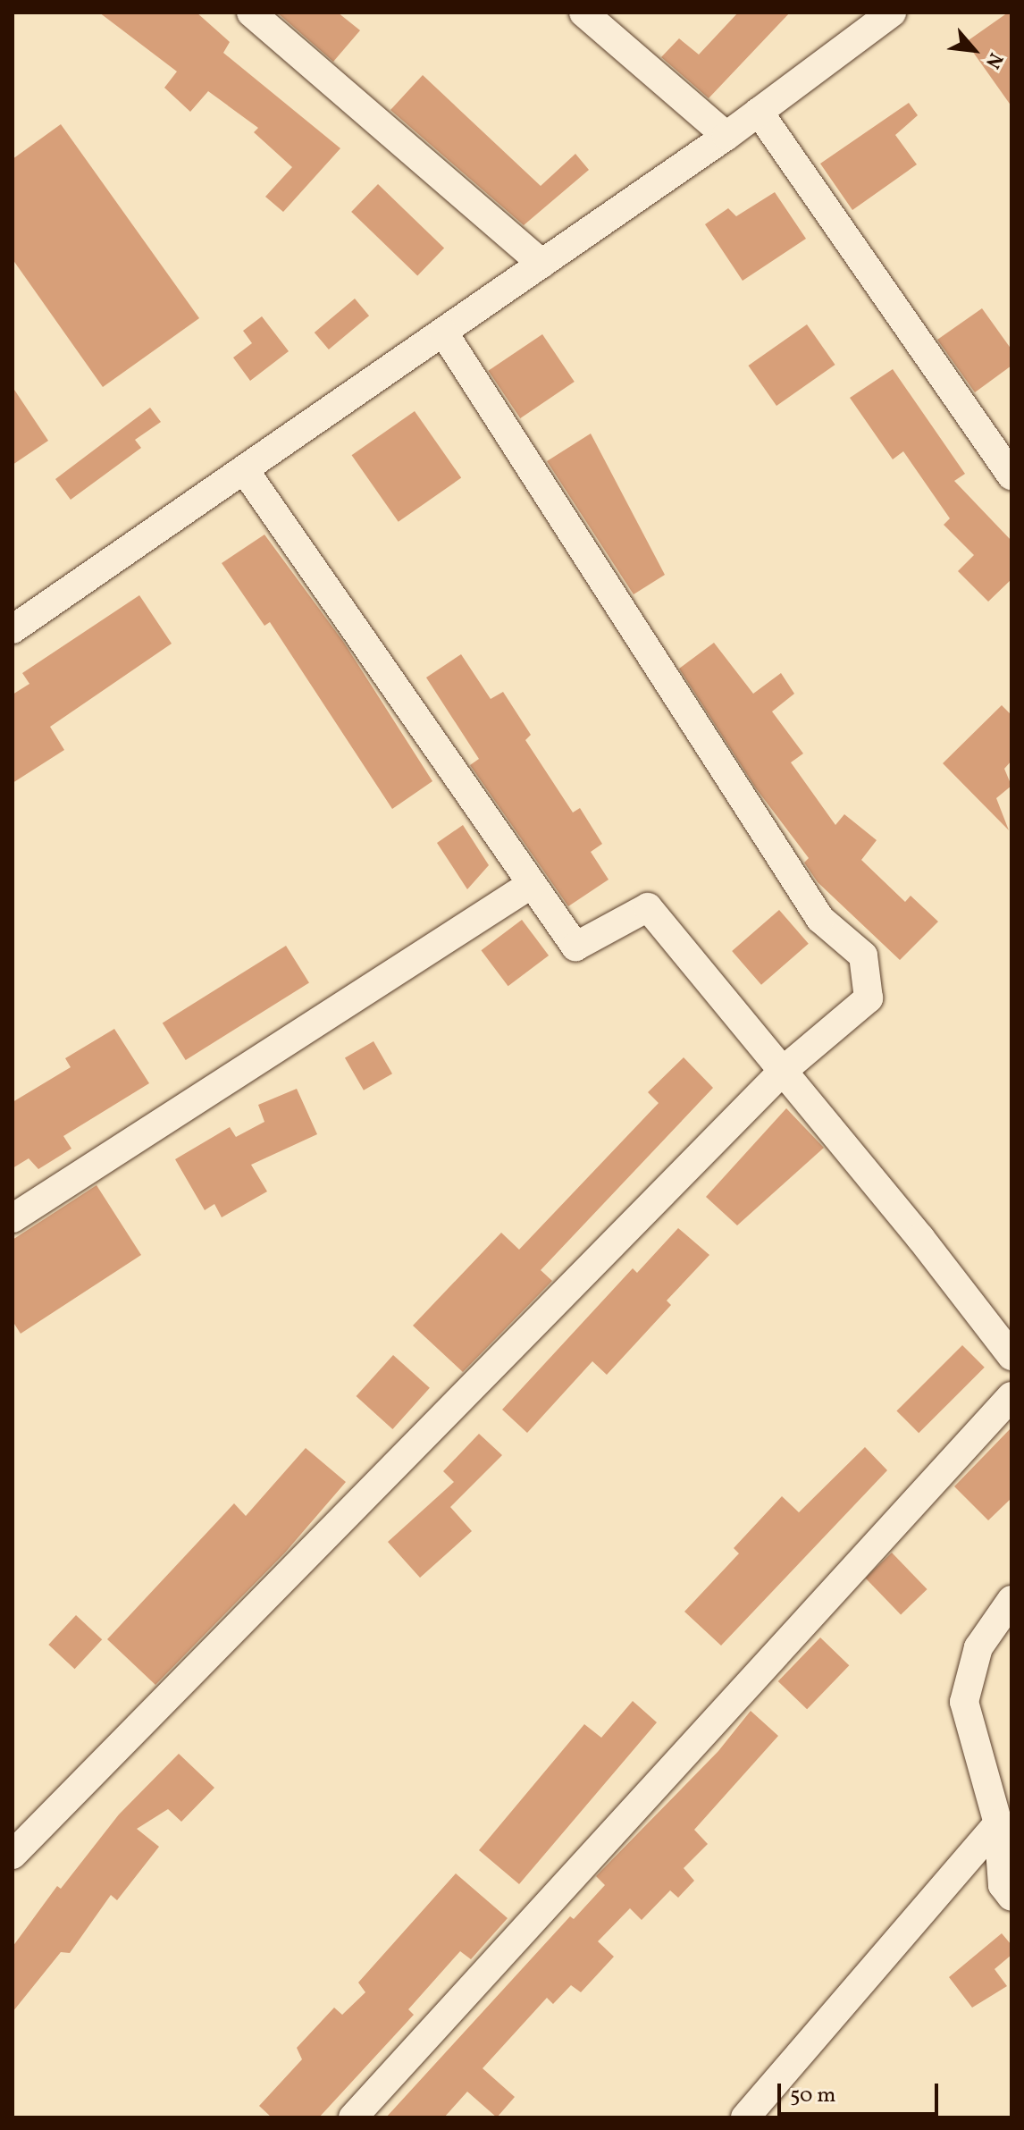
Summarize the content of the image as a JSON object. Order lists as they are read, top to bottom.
{
  "scale_bar": "50 m",
  "north": "bottom right"
}
